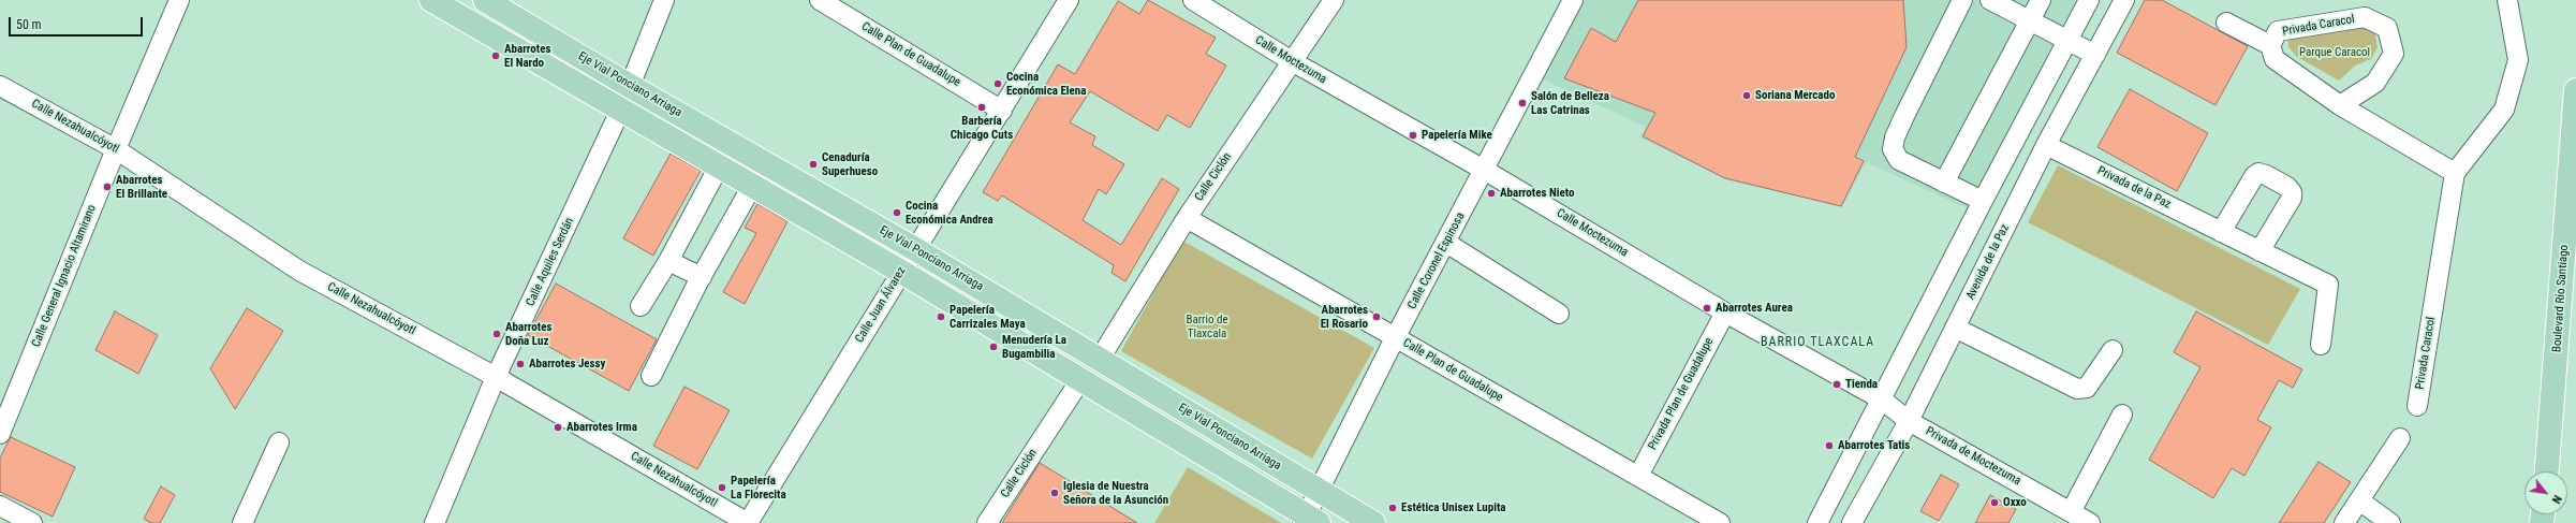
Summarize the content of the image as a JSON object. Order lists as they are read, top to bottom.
{
  "streets": {
    "main road": ["Eje Vial Ponciano Arriaga", "Boulevard Río Santiago"],
    "street": [
      "Privada Caracol",
      "Calle Plan de Guadalupe",
      "Calle Moctezuma",
      "Calle Nezahualcóyotl",
      "Calle Ciclón",
      "Privada de la Paz",
      "Calle Coronel Espinosa",
      "Calle Aquiles Serdán",
      "Avenida de la Paz",
      "Calle General Ignacio Altamirano",
      "Calle Juan Álvarez",
      "Privada Plan de Guadalupe",
      "Privada de Moctezuma"
    ]
  },
  "crossings": [
    ["Calle Plan de Guadalupe", "Calle Ciclón"],
    ["Calle Plan de Guadalupe", "Calle Coronel Espinosa"],
    ["Calle Plan de Guadalupe", "Calle Juan Álvarez"],
    ["Calle Plan de Guadalupe", "Privada Plan de Guadalupe"],
    ["Calle Moctezuma", "Calle Ciclón"],
    ["Calle Moctezuma", "Calle Coronel Espinosa"],
    ["Calle Moctezuma", "Privada Plan de Guadalupe"],
    ["Calle Moctezuma", "Privada de Moctezuma"],
    ["Eje Vial Ponciano Arriaga", "Calle Ciclón"],
    ["Eje Vial Ponciano Arriaga", "Calle Coronel Espinosa"],
    ["Eje Vial Ponciano Arriaga", "Calle Aquiles Serdán"],
    ["Eje Vial Ponciano Arriaga", "Calle Juan Álvarez"],
    ["Calle Nezahualcóyotl", "Calle Aquiles Serdán"],
    ["Calle Nezahualcóyotl", "Calle General Ignacio Altamirano"],
    ["Calle Nezahualcóyotl", "Calle Juan Álvarez"],
    ["Privada de la Paz", "Avenida de la Paz"],
    ["Avenida de la Paz", "Privada de Moctezuma"]
  ],
  "districts": ["BARRIO TLAXCALA"],
  "parks": ["Parque Caracol", "Barrio de Tlaxcala"],
  "places": [
    "Abarrotes El Nardo",
    "Cocina Económica Elena",
    "Soriana Mercado",
    "Salón de Belleza Las Catrinas",
    "Barbería Chicago Cuts",
    "Papelería Mike",
    "Cenaduría Superhueso",
    "Abarrotes El Brillante",
    "Abarrotes Nieto",
    "Cocina Económica Andrea",
    "Abarrotes Aurea",
    "Papelería Carrizales Maya",
    "Abarrotes El Rosario",
    "Abarrotes Doña Luz",
    "Menudería La Bugambilia",
    "Abarrotes Jessy",
    "Tienda",
    "Abarrotes Irma",
    "Abarrotes Tatis",
    "Papelería La Florecita",
    "Iglesia de Nuestra Señora de la Asunción",
    "Oxxo",
    "Estética Unisex Lupita"
  ],
  "scale_bar": "50 m",
  "north": "bottom right"
}
